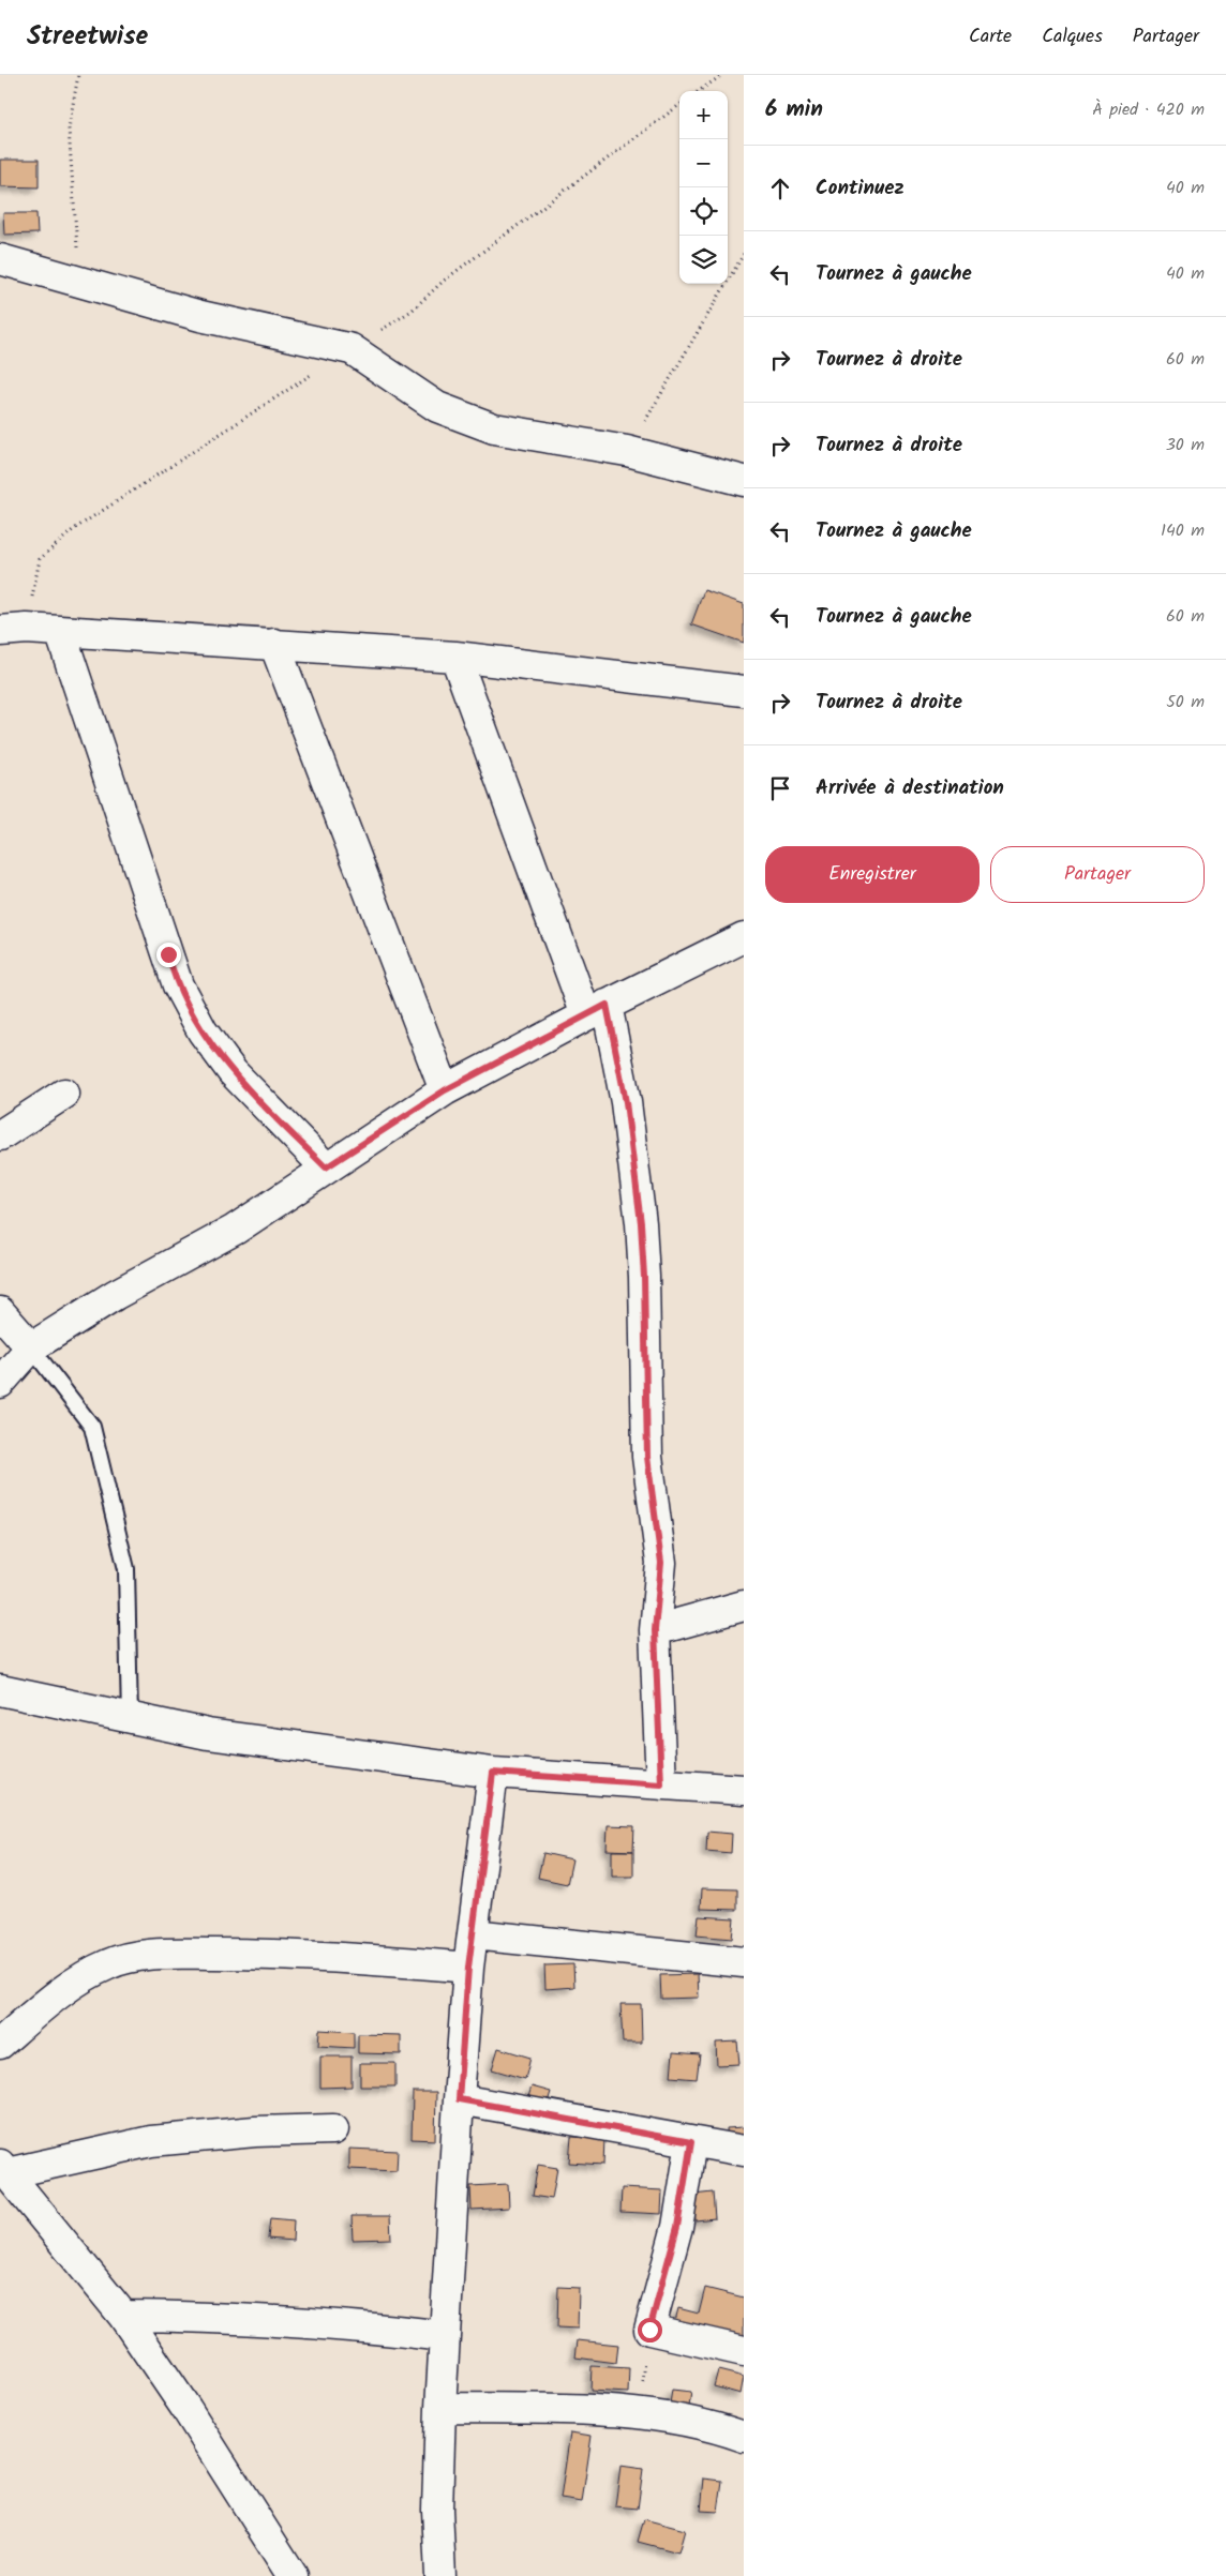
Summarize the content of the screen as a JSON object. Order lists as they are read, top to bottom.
{
  "page": {
    "header": "Streetwise",
    "nav": ["Carte", "Calques", "Partager"],
    "heading": ["6 min", "À pied · 420 m"],
    "map_buttons": ["+", "−"],
    "list": [
      ["Continuez", "40 m"],
      ["Tournez à gauche", "40 m"],
      ["Tournez à droite", "60 m"],
      ["Tournez à droite", "30 m"],
      ["Tournez à gauche", "140 m"],
      ["Tournez à gauche", "60 m"],
      ["Tournez à droite", "50 m"],
      "Arrivée à destination"
    ],
    "buttons": ["Enregistrer", "Partager"]
  }
}
